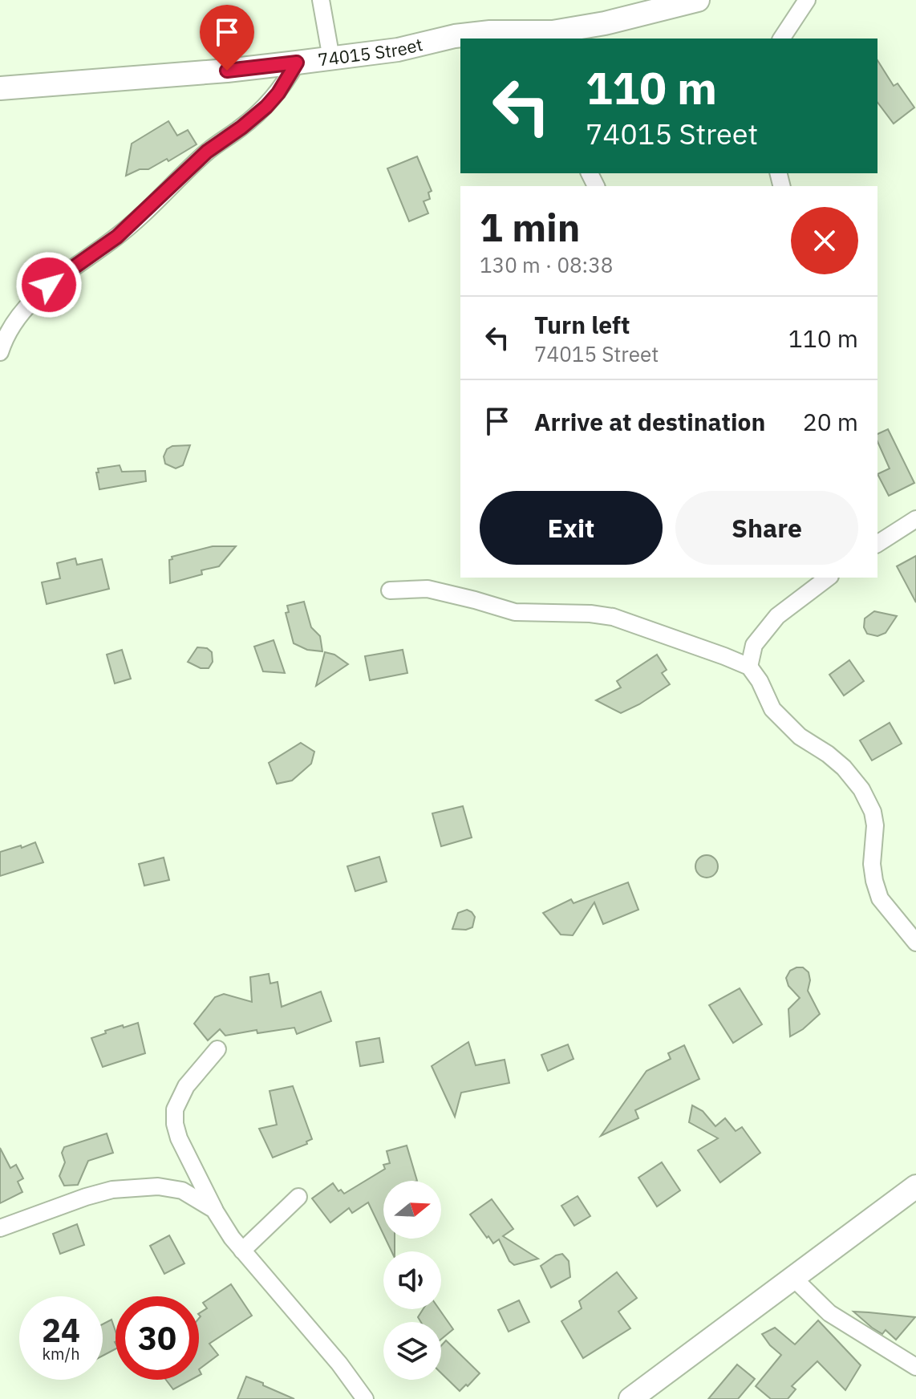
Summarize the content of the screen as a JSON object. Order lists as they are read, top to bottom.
{
  "streets": {
    "street": ["74015 Street"]
  },
  "north": "right",
  "page": {
    "turn": ["110 m", "74015 Street"],
    "heading": ["1 min", "130 m · 08:38"],
    "list": [
      {
        "name": "Turn left",
        "note": "74015 Street",
        "value": "110 m"
      },
      {
        "name": "Arrive at destination",
        "value": "20 m"
      }
    ],
    "buttons": ["Exit", "Share"],
    "speed": "24 km/h",
    "limit": "30"
  }
}
